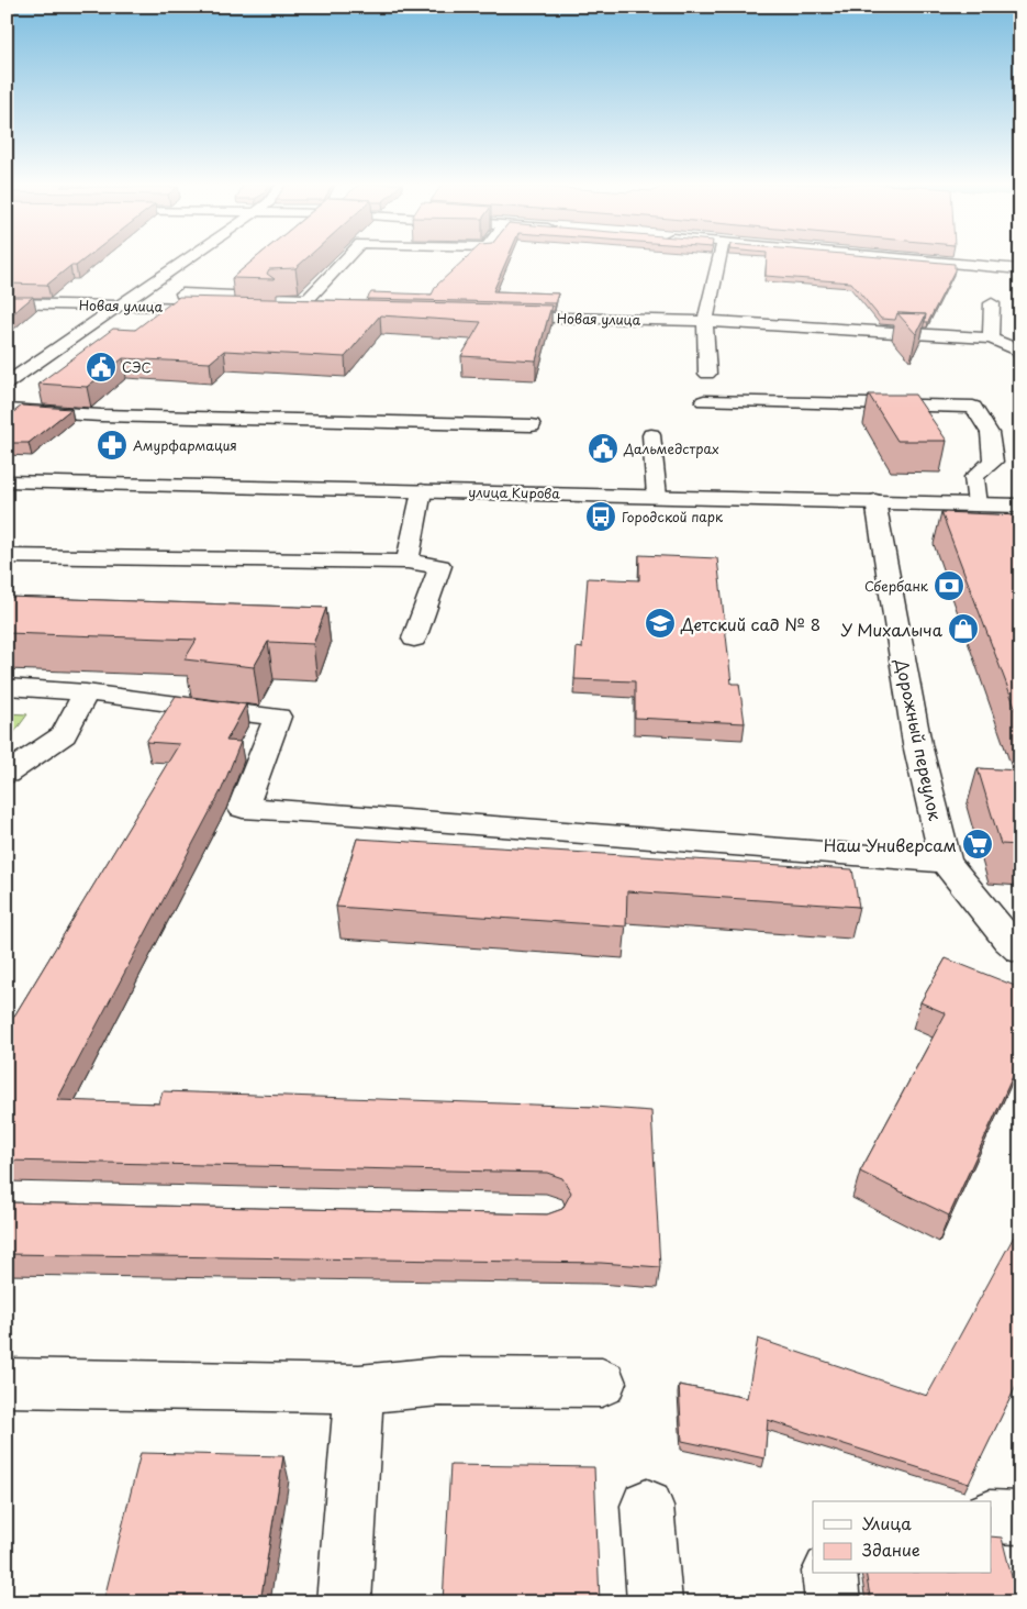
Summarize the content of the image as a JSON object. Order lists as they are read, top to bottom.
{
  "streets": {
    "street": ["Новая улица", "улица Кирова", "Дорожный переулок"]
  },
  "crossings": [
    ["улица Кирова", "Дорожный переулок"]
  ],
  "places": {
    "public building": ["СЭС", "Дальмедстрах"],
    "pharmacy": ["Амурфармация"],
    "bus stop": ["Городской парк"],
    "bank": ["Сбербанк"],
    "school or university": ["Детский сад № 8"],
    "shop": ["У Михалыча"],
    "supermarket": ["Наш Универсам"]
  },
  "legend": ["Улица", "Здание"]
}
